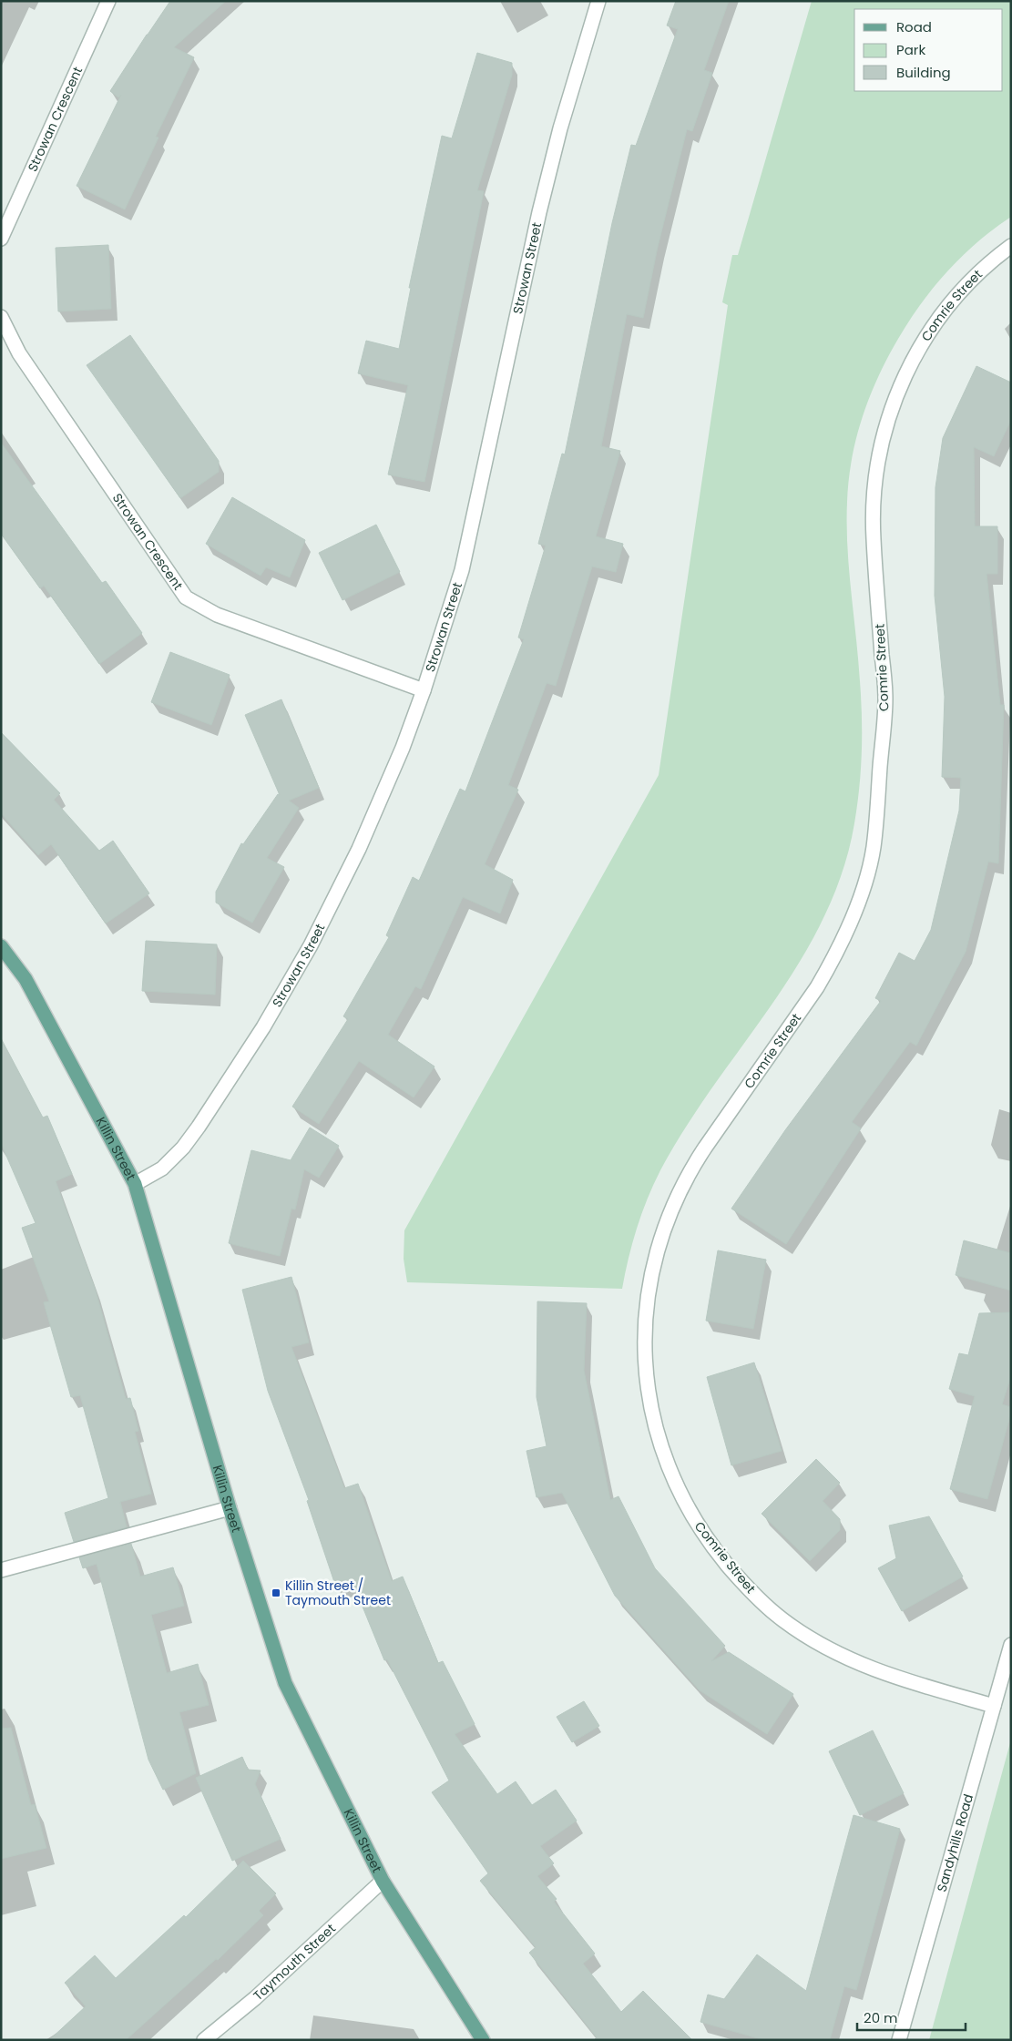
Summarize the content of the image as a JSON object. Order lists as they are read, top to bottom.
{
  "streets": {
    "main road": ["Killin Street"],
    "street": [
      "Strowan Crescent",
      "Strowan Street",
      "Comrie Street",
      "Sandyhills Road",
      "Taymouth Street"
    ]
  },
  "crossings": [
    ["Strowan Crescent", "Strowan Street"],
    ["Strowan Street", "Killin Street"],
    ["Comrie Street", "Sandyhills Road"],
    ["Killin Street", "Taymouth Street"]
  ],
  "places": {
    "transit": ["Killin Street / Taymouth Street"]
  },
  "legend": ["Road", "Park", "Building"],
  "scale_bar": "20 m"
}
